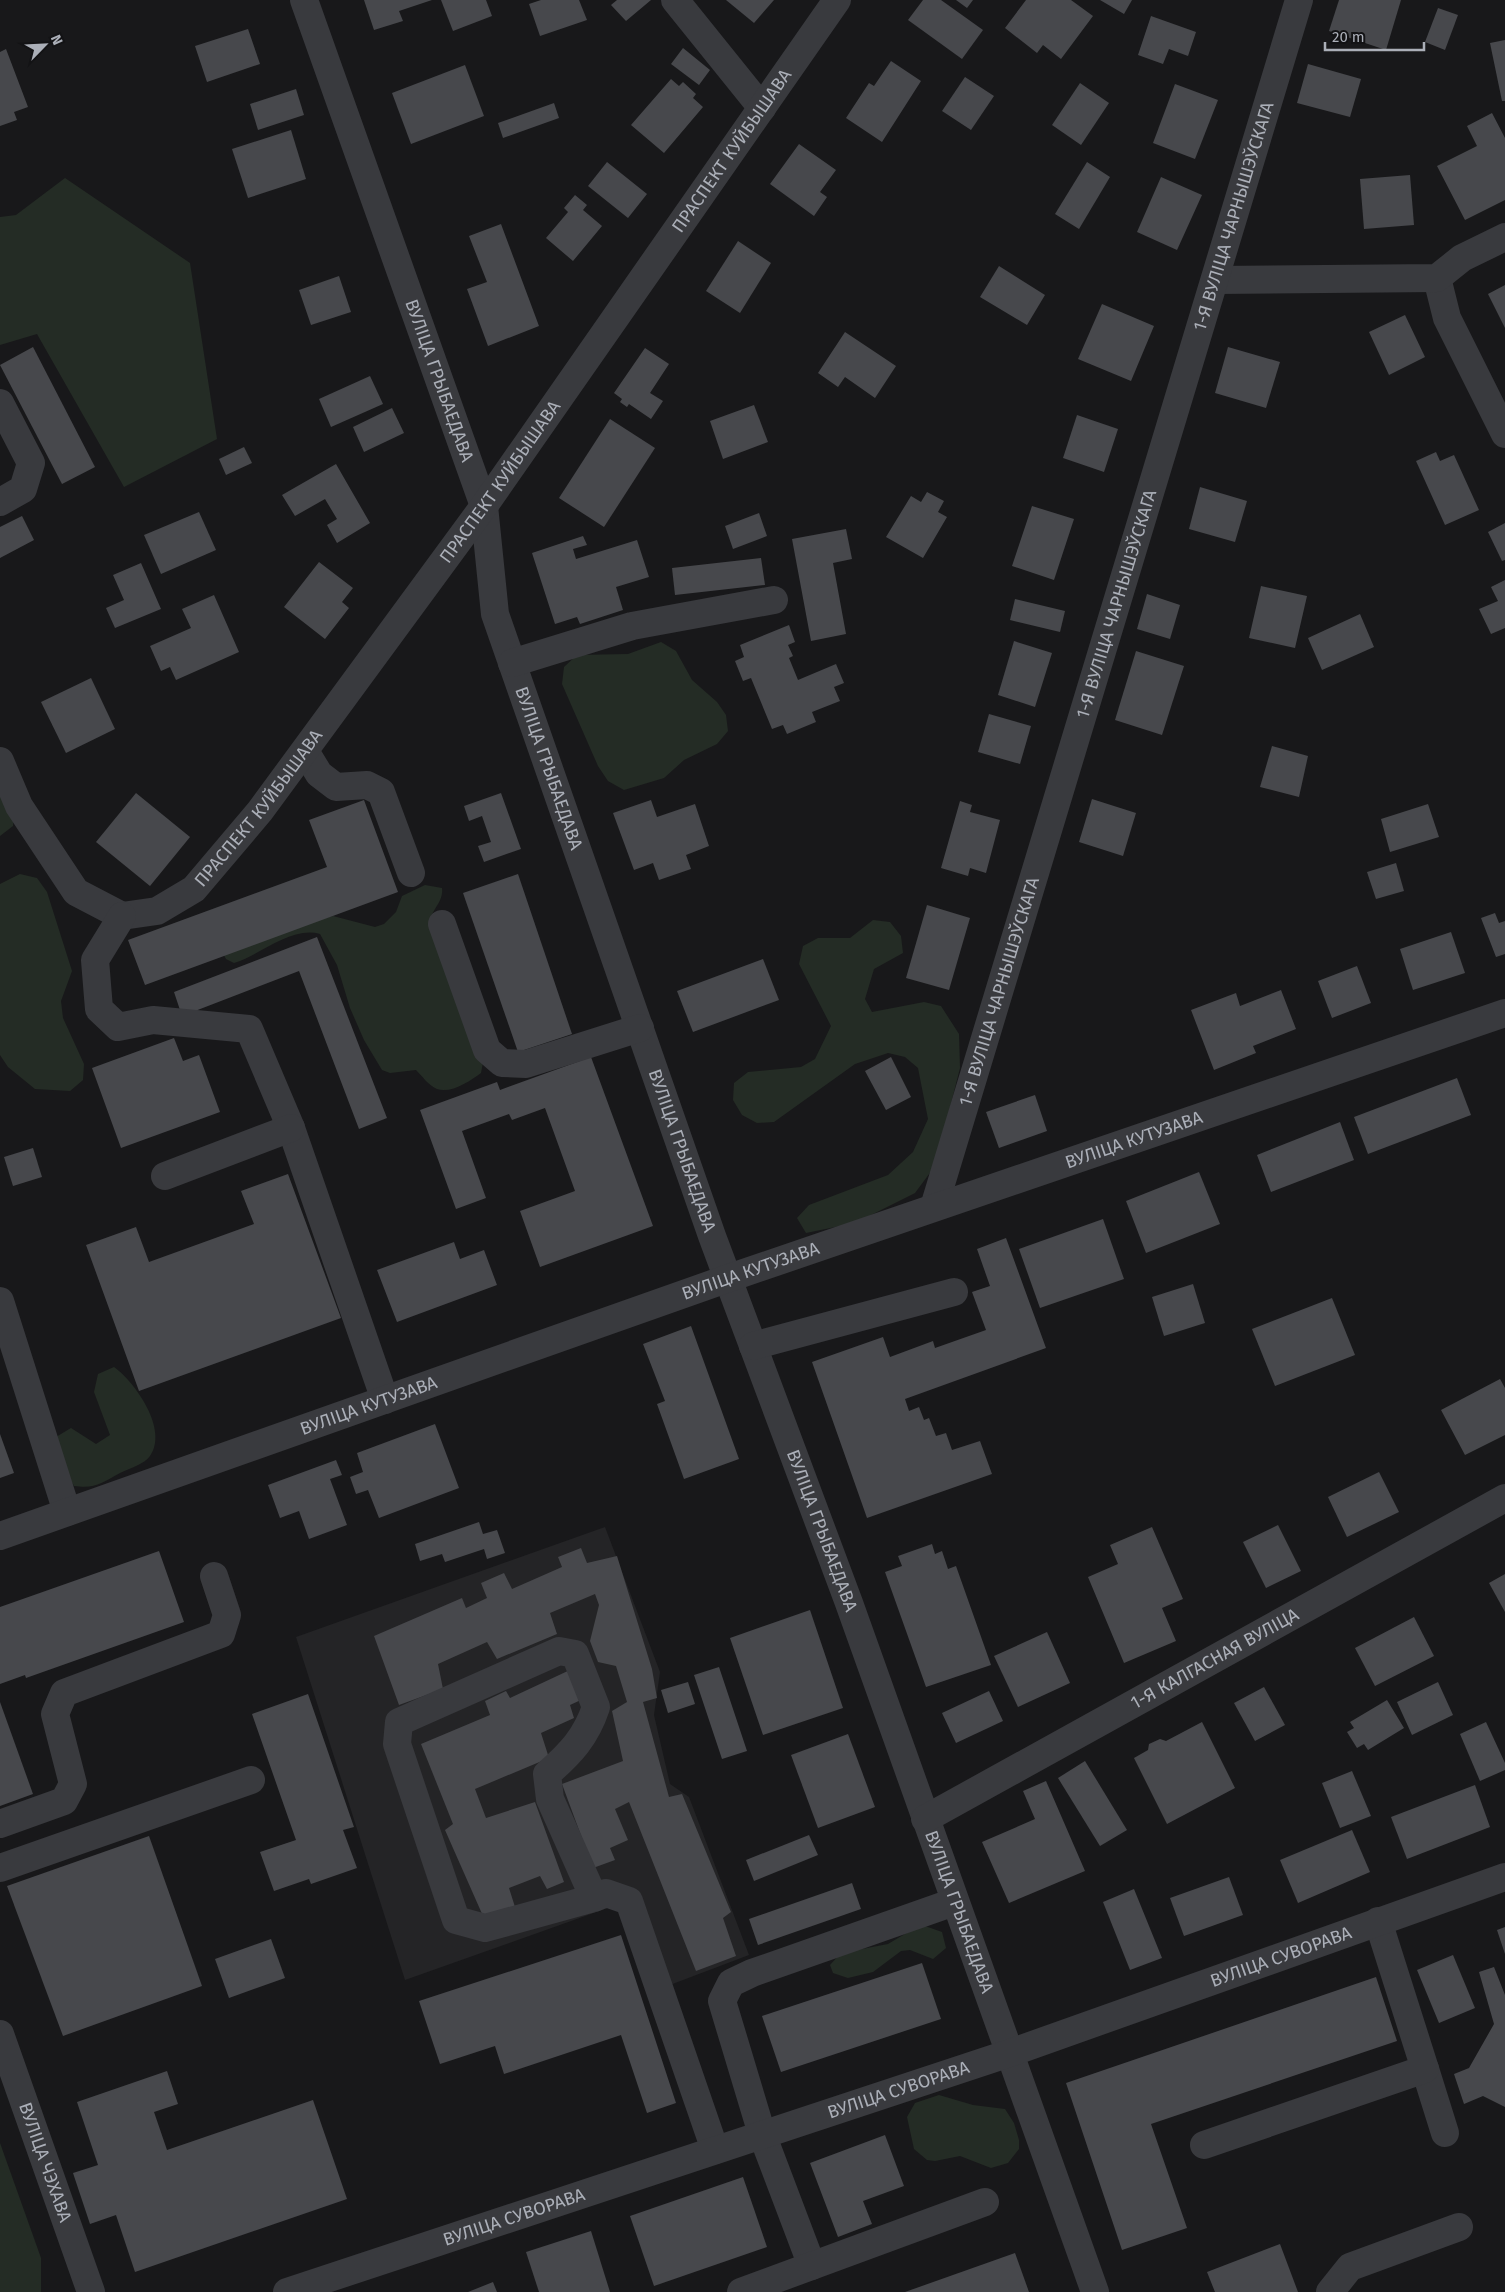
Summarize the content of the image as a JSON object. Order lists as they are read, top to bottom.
{
  "streets": {
    "street": [
      "ПРАСПЕКТ КУЙБЫШАВА",
      "1-Я ВУЛІЦА ЧАРНЫШЭЎСКАГА",
      "ВУЛІЦА ГРЫБАЕДАВА",
      "ВУЛІЦА КУТУЗАВА",
      "1-Я КАЛГАСНАЯ ВУЛІЦА",
      "ВУЛІЦА СУВОРАВА",
      "ВУЛІЦА ЧЭХАВА"
    ]
  },
  "crossings": [
    ["ПРАСПЕКТ КУЙБЫШАВА", "ВУЛІЦА ГРЫБАЕДАВА"],
    ["1-Я ВУЛІЦА ЧАРНЫШЭЎСКАГА", "ВУЛІЦА КУТУЗАВА"],
    ["ВУЛІЦА ГРЫБАЕДАВА", "ВУЛІЦА КУТУЗАВА"],
    ["ВУЛІЦА ГРЫБАЕДАВА", "1-Я КАЛГАСНАЯ ВУЛІЦА"],
    ["ВУЛІЦА ГРЫБАЕДАВА", "ВУЛІЦА СУВОРАВА"]
  ],
  "scale_bar": "20 m",
  "north": "top right"
}
